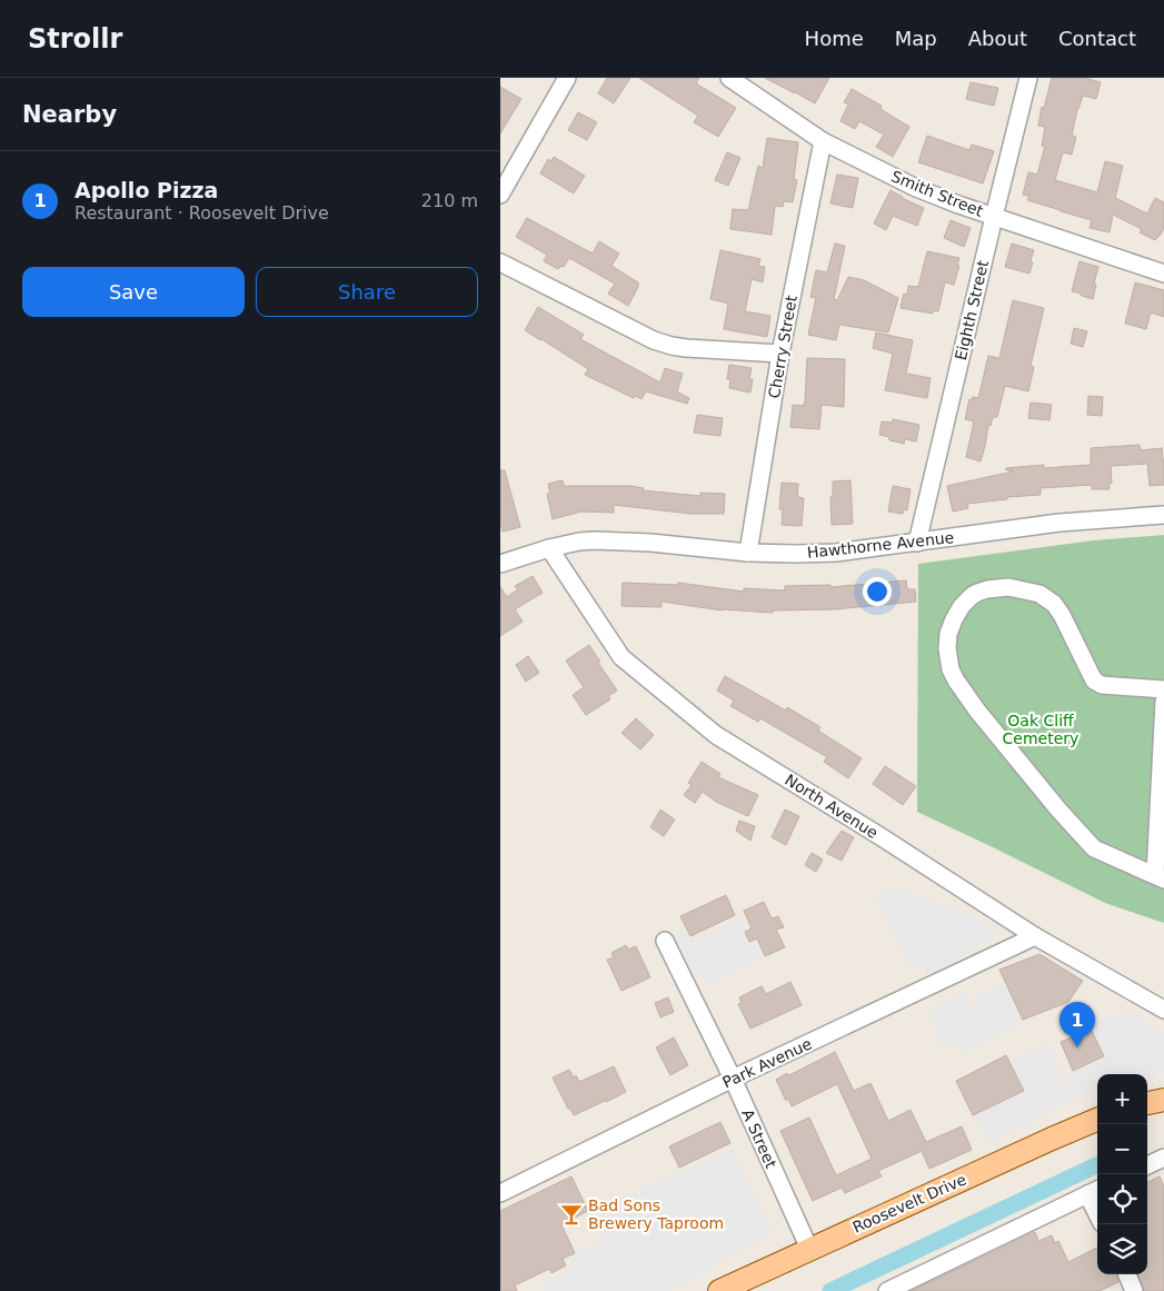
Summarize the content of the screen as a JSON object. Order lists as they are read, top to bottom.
{
  "streets": {
    "main road": ["Roosevelt Drive"],
    "street": [
      "Smith Street",
      "Eighth Street",
      "Cherry Street",
      "Hawthorne Avenue",
      "North Avenue",
      "Park Avenue",
      "A Street"
    ]
  },
  "crossings": [
    ["Smith Street", "Eighth Street"],
    ["Smith Street", "Cherry Street"],
    ["Eighth Street", "Hawthorne Avenue"],
    ["Cherry Street", "Hawthorne Avenue"],
    ["Hawthorne Avenue", "North Avenue"],
    ["North Avenue", "Park Avenue"],
    ["Park Avenue", "A Street"],
    ["A Street", "Roosevelt Drive"]
  ],
  "parks": ["Oak Cliff Cemetery"],
  "places": {
    "bar": ["Bad Sons Brewery Taproom"]
  },
  "page": {
    "header": "Strollr",
    "nav": [
      "Home",
      "Map",
      "About",
      "Contact"
    ],
    "heading": "Nearby",
    "list": [
      {
        "mark": "1",
        "name": "Apollo Pizza",
        "note": "Restaurant · Roosevelt Drive",
        "value": "210 m"
      }
    ],
    "buttons": ["Save", "Share"],
    "pins": "1",
    "map_buttons": ["+", "−"]
  }
}
